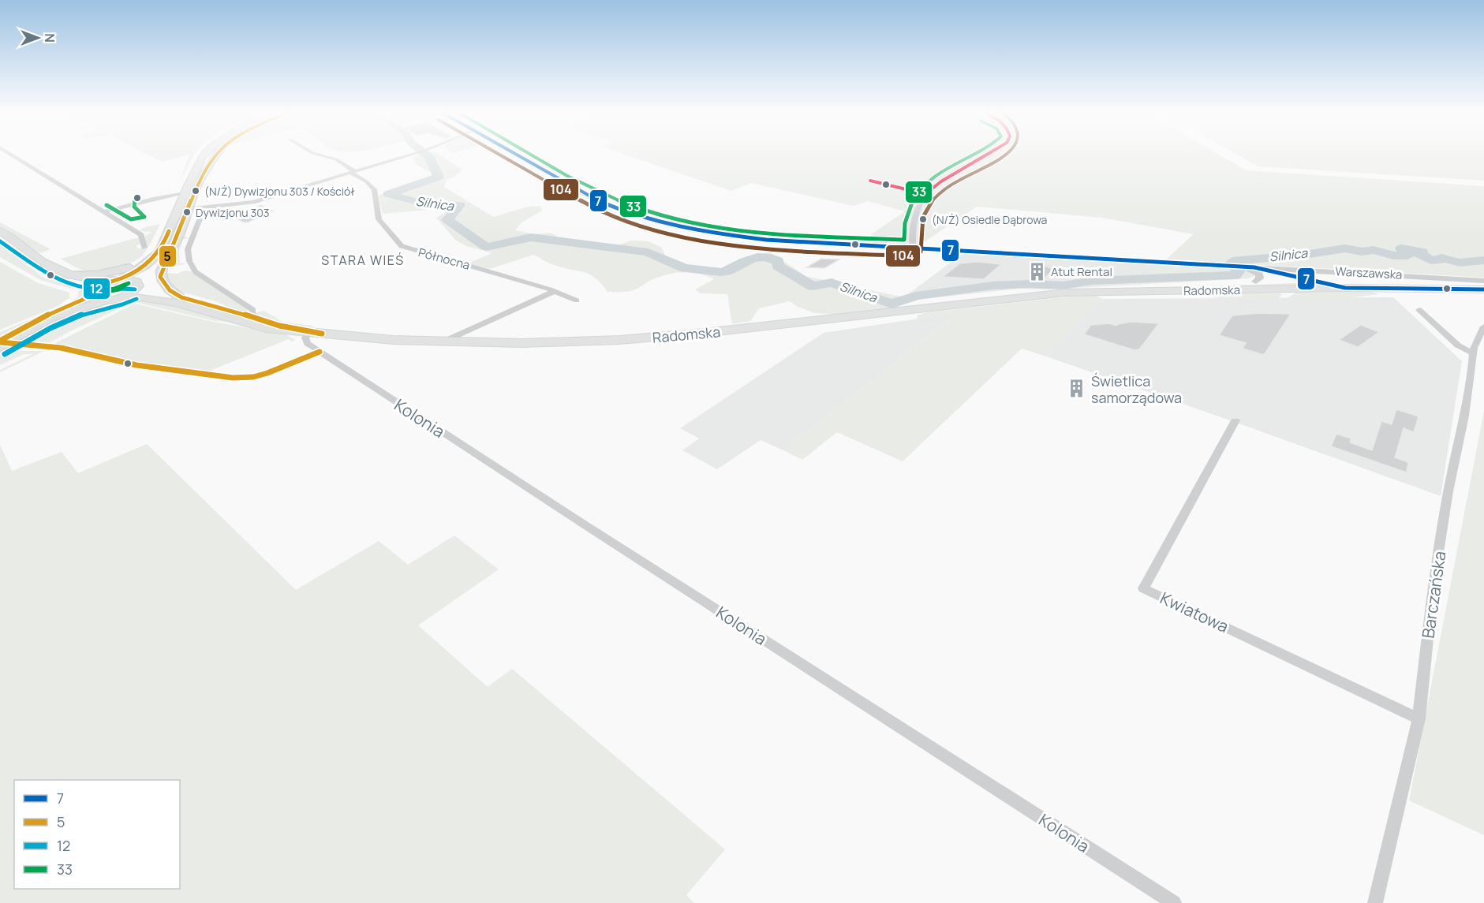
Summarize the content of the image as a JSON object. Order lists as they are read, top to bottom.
{
  "streets": {
    "main road": ["Warszawska", "Radomska"],
    "street": [
      "Północna",
      "Kolonia",
      "Barczańska",
      "Kwiatowa"
    ]
  },
  "crossings": [
    ["Warszawska", "Radomska"],
    ["Radomska", "Kolonia"],
    ["Barczańska", "Kwiatowa"]
  ],
  "districts": ["STARA WIEŚ"],
  "water": ["Silnica"],
  "places": {
    "other": ["(N/Ż) Dywizjonu 303 / Kościół", "Dywizjonu 303", "(N/Ż) Osiedle Dąbrowa"],
    "building": ["Atut Rental", "Świetlica samorządowa"]
  },
  "lines": [
    "transit line 7",
    "transit line 5",
    "transit line 33",
    "transit line 104",
    "transit line 12"
  ],
  "legend": [
    "7",
    "5",
    "12",
    "33"
  ],
  "north": "right"
}
